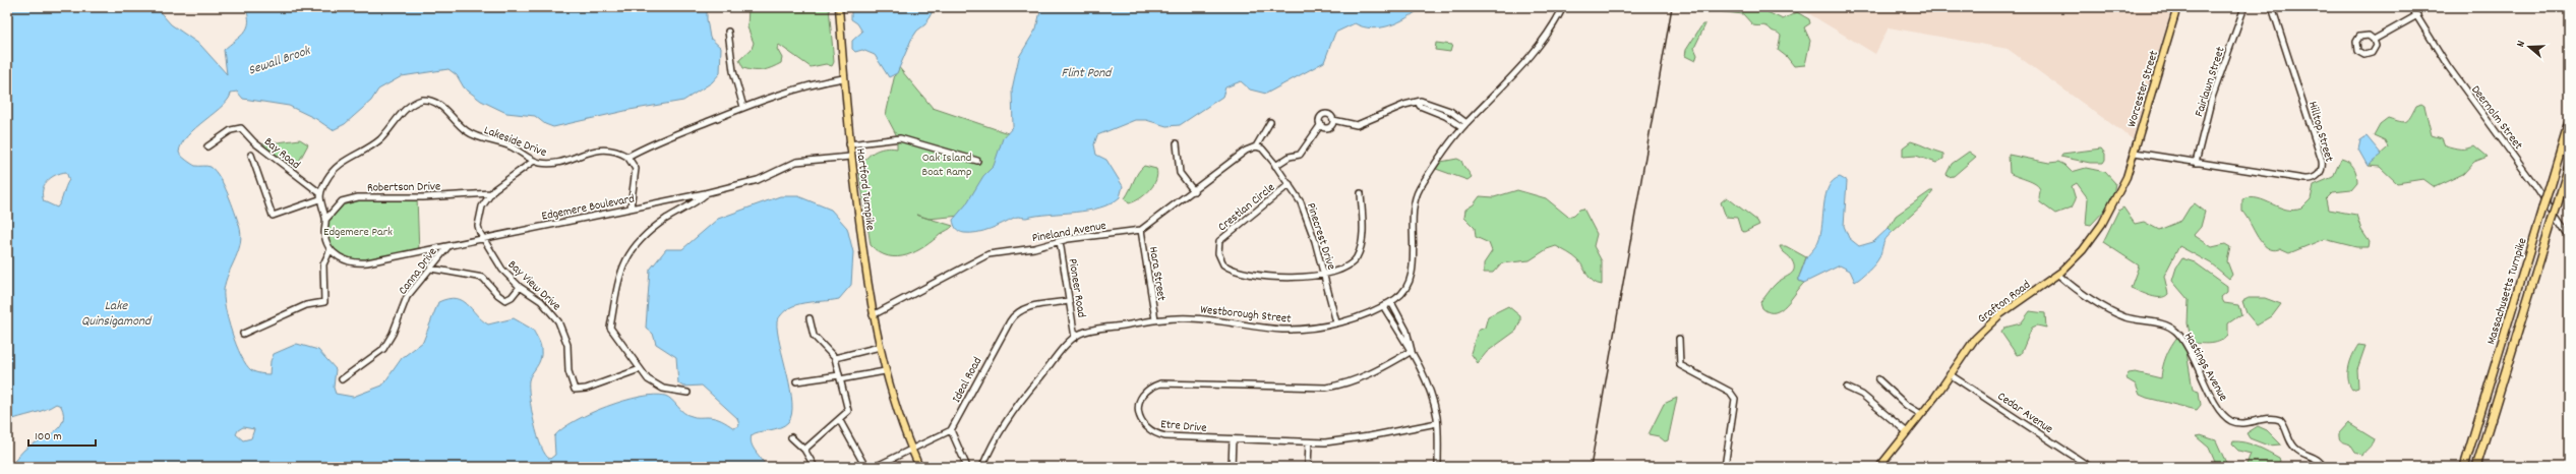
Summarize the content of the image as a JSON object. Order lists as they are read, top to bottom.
{
  "streets": {
    "highway": ["Massachusetts Turnpike"],
    "main road": ["Worcester Street", "Hartford Turnpike", "Grafton Road"],
    "street": [
      "Fairlawn Street",
      "Deernolm Street",
      "Hilltop Street",
      "Lakeside Drive",
      "Bay Road",
      "Robertson Drive",
      "Edgemere Boulevard",
      "Crestlan Circle",
      "Pineland Avenue",
      "Pinecrest Drive",
      "Canna Drive",
      "Hara Street",
      "Bay View Drive",
      "Pioneer Road",
      "Westborough Street",
      "Hastings Avenue",
      "Ideal Road",
      "Cedar Avenue",
      "Etre Drive"
    ]
  },
  "crossings": [
    ["Fairlawn Street", "Hilltop Street"],
    ["Worcester Street", "Hilltop Street"],
    ["Worcester Street", "Grafton Road"],
    ["Lakeside Drive", "Bay Road"],
    ["Lakeside Drive", "Bay View Drive"],
    ["Robertson Drive", "Bay View Drive"],
    ["Hartford Turnpike", "Edgemere Boulevard"],
    ["Hartford Turnpike", "Pineland Avenue"],
    ["Edgemere Boulevard", "Canna Drive"],
    ["Edgemere Boulevard", "Bay View Drive"],
    ["Crestlan Circle", "Pinecrest Drive"],
    ["Pineland Avenue", "Pinecrest Drive"],
    ["Pineland Avenue", "Hara Street"],
    ["Pineland Avenue", "Pioneer Road"],
    ["Pinecrest Drive", "Westborough Street"],
    ["Hara Street", "Westborough Street"],
    ["Pioneer Road", "Westborough Street"],
    ["Pioneer Road", "Ideal Road"],
    ["Grafton Road", "Hastings Avenue"],
    ["Grafton Road", "Cedar Avenue"]
  ],
  "water": ["Sewall Brook", "Flint Pond", "Lake Quinsigamond"],
  "parks": ["Oak Island Boat Ramp", "Edgemere Park"],
  "scale_bar": "100 m",
  "north": "left"
}
